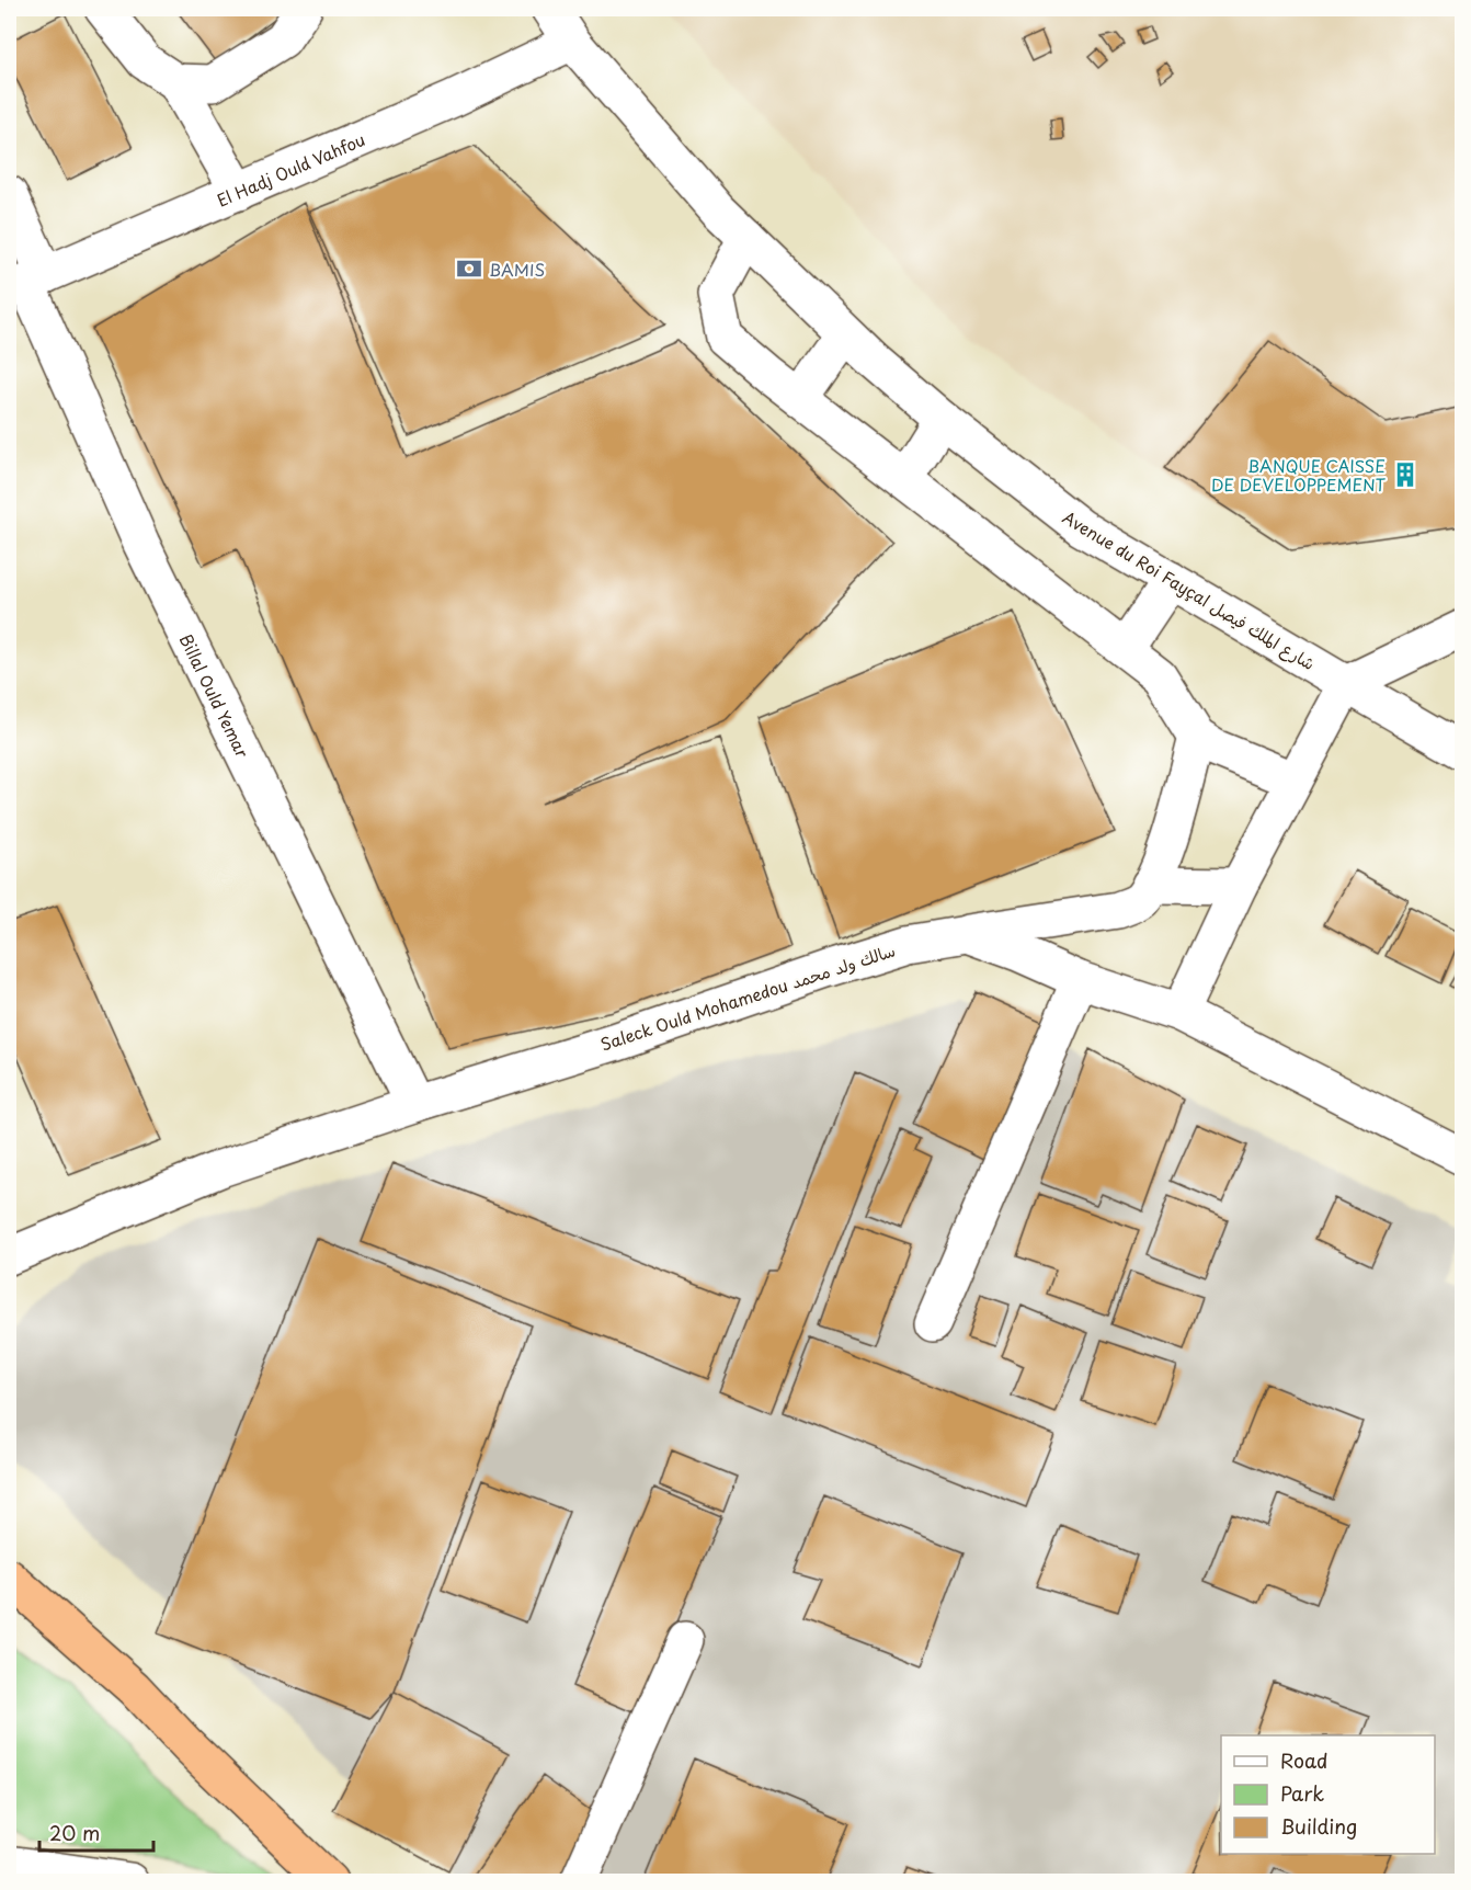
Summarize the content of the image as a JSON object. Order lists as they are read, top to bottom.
{
  "streets": {
    "street": [
      "El Hadj Ould Vahfou",
      "Avenue du Roi Fayçal شارع الملك فيصل",
      "Billal Ould Yemar",
      "Saleck Ould Mohamedou سالك ولد محمد"
    ]
  },
  "crossings": [
    ["El Hadj Ould Vahfou", "Avenue du Roi Fayçal شارع الملك فيصل"],
    ["El Hadj Ould Vahfou", "Billal Ould Yemar"],
    ["Billal Ould Yemar", "Saleck Ould Mohamedou سالك ولد محمد"]
  ],
  "places": {
    "bank": ["BAMIS"],
    "building": ["BANQUE CAISSE DE DEVELOPPEMENT"]
  },
  "legend": ["Road", "Park", "Building"],
  "scale_bar": "20 m"
}
